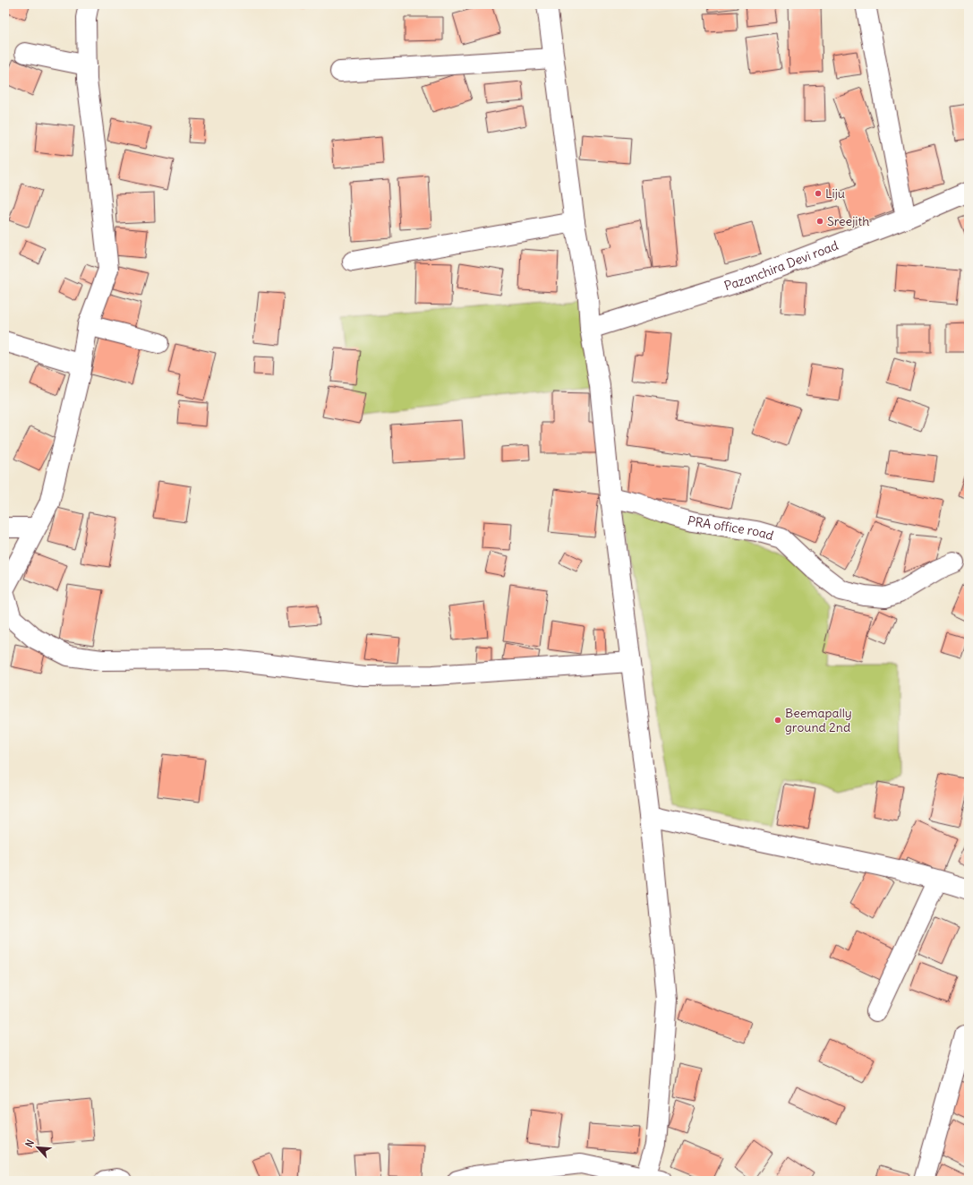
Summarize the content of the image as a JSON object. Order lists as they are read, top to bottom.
{
  "streets": {
    "street": ["Pazanchira Devi road", "PRA office road"]
  },
  "places": ["Liju", "Sreejith", "Beemapally ground 2nd"],
  "north": "top left"
}
